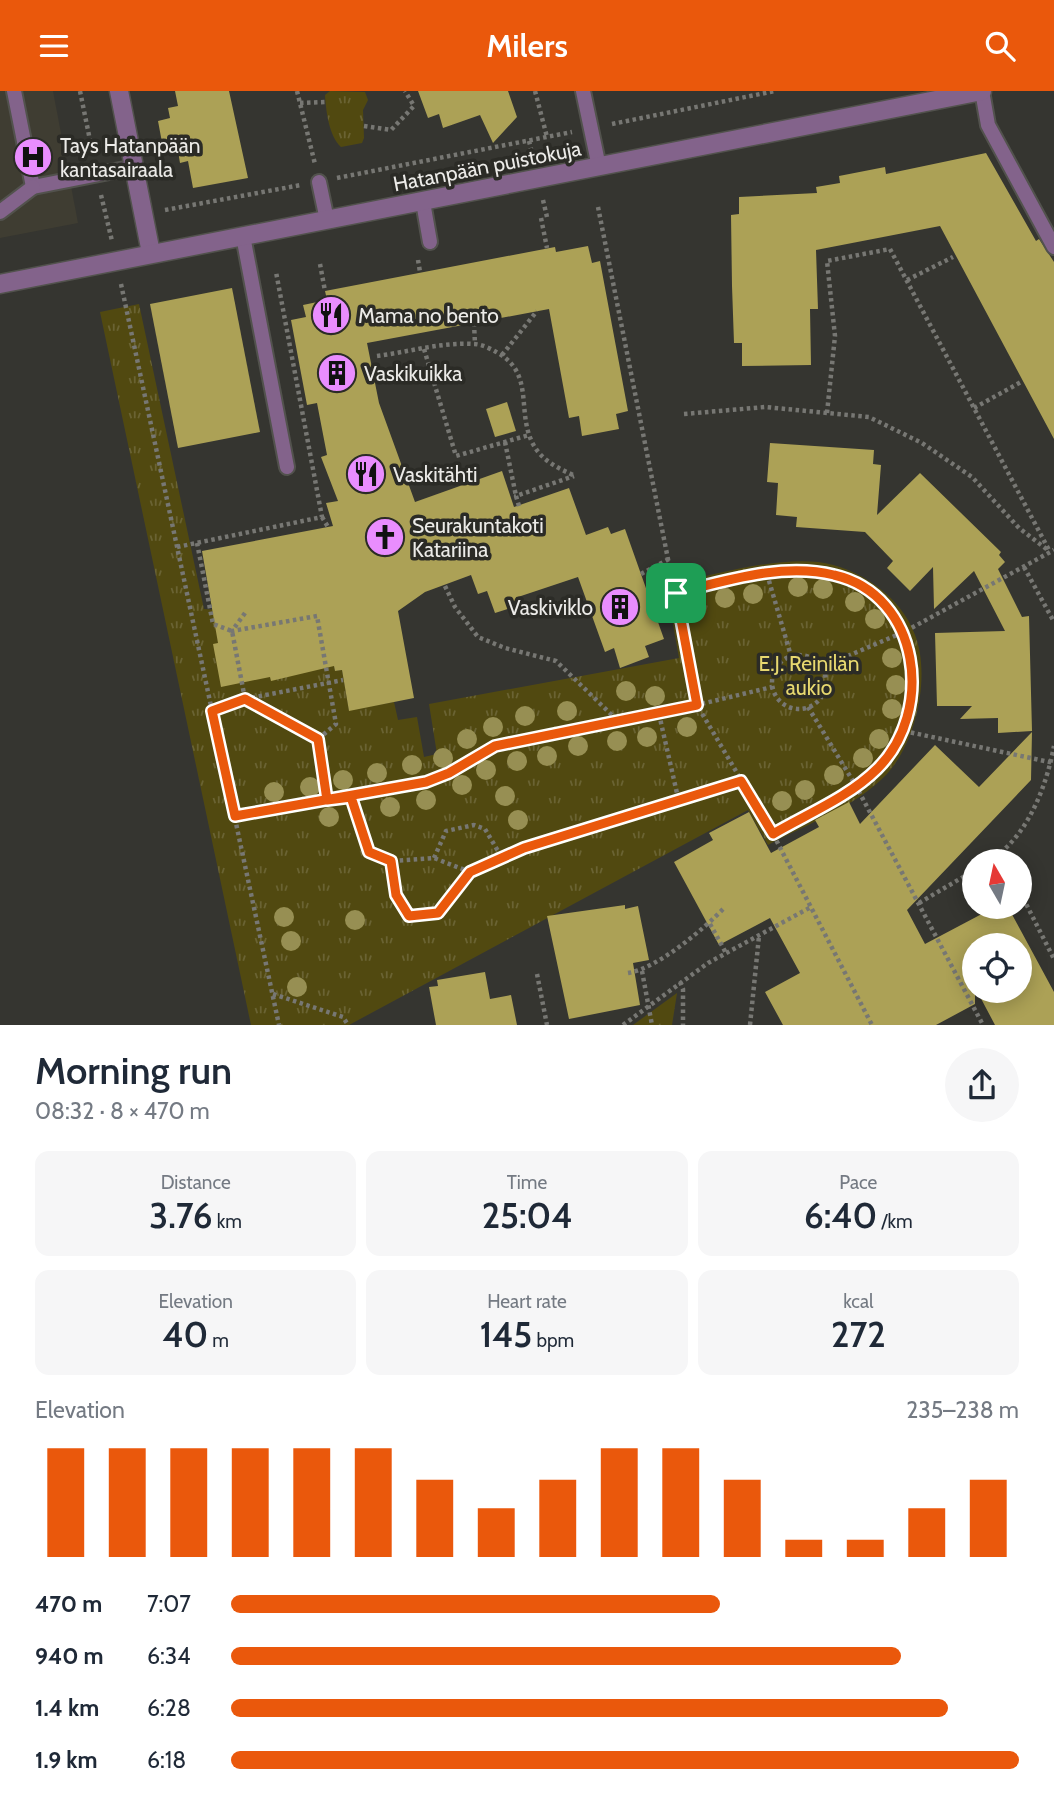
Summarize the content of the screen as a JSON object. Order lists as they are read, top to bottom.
{
  "streets": {
    "street": ["Hatanpään puistokuja"]
  },
  "parks": ["E.J. Reinilän aukio"],
  "places": {
    "hospital": ["Tays Hatanpään kantasairaala"],
    "restaurant": ["Mama no bento", "Vaskitähti"],
    "building": ["Vaskikuikka", "Vaskiviklo"],
    "church": ["Seurakuntakoti Katariina"]
  },
  "north": "top",
  "page": {
    "header": "Milers",
    "heading": ["Morning run", "08:32 · 8 × 470 m"],
    "stats": [
      ["Distance", "3.76 km"],
      ["Time", "25:04"],
      ["Pace", "6:40 /km"],
      ["Elevation", "40 m"],
      ["Heart rate", "145 bpm"],
      ["kcal", "272"]
    ],
    "chart": ["Elevation", "235–238 m"],
    "list": [
      {
        "name": "470 m",
        "note": "7:07"
      },
      {
        "name": "940 m",
        "note": "6:34"
      },
      {
        "name": "1.4 km",
        "note": "6:28"
      },
      {
        "name": "1.9 km",
        "note": "6:18"
      }
    ]
  }
}
